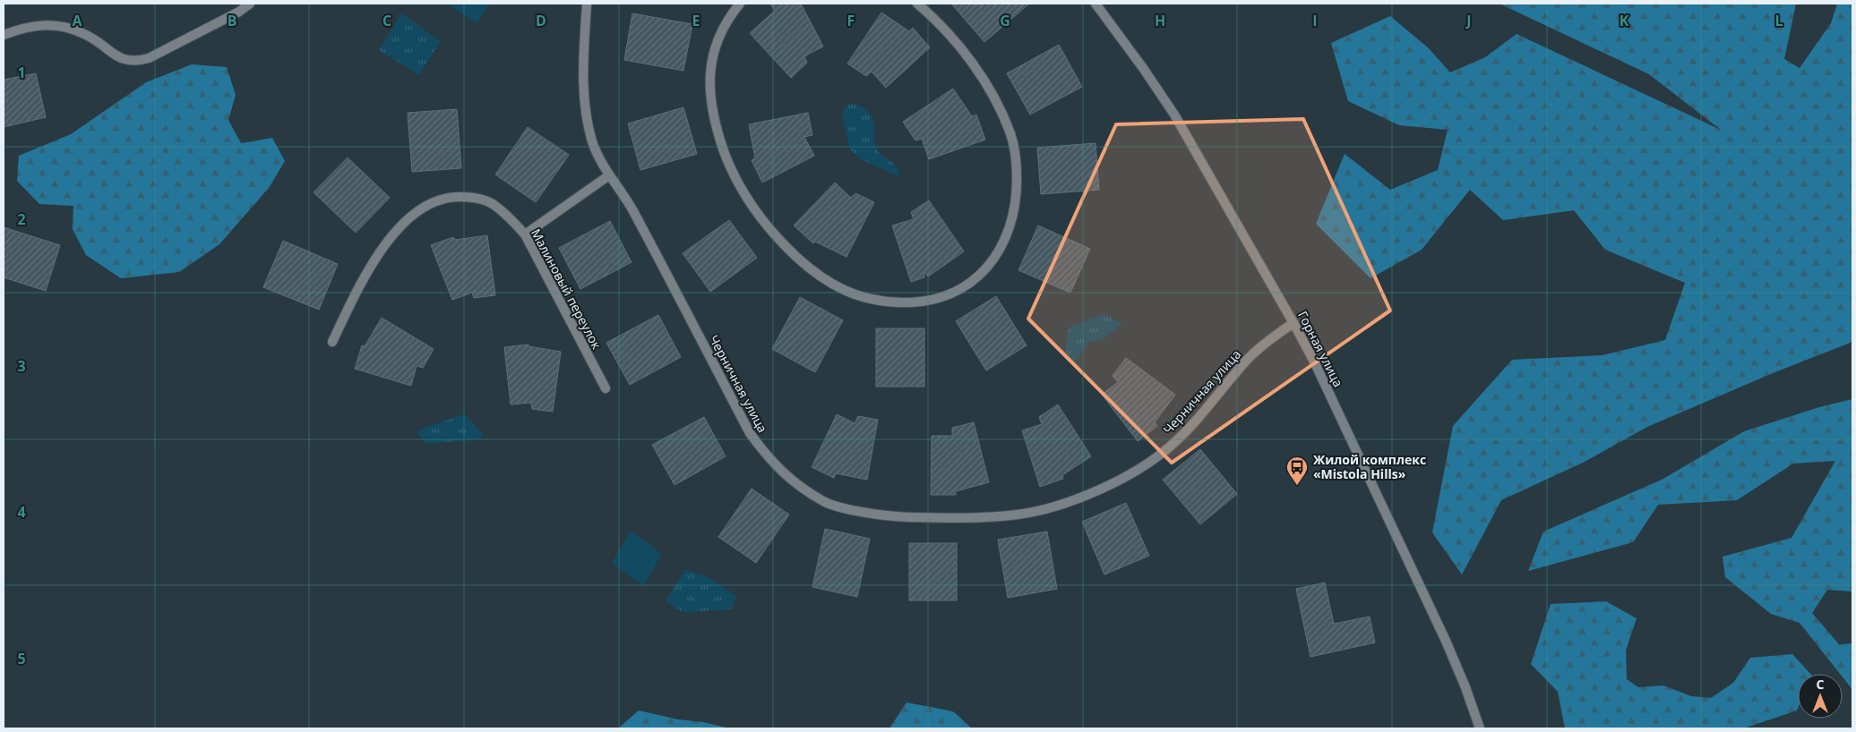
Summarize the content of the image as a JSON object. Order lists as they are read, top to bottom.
{
  "streets": {
    "street": ["Малиновый переулок", "Горная улица", "Черничная улица"]
  },
  "crossings": [
    ["Горная улица", "Черничная улица"]
  ],
  "places": {
    "bus stop": ["Жилой комплекс «Mistola Hills»"]
  },
  "north": "top",
  "grid": {
    "columns": [
      "A",
      "B",
      "C",
      "D",
      "E",
      "F",
      "G",
      "H",
      "I",
      "J",
      "K",
      "L"
    ],
    "rows": [
      "1",
      "2",
      "3",
      "4",
      "5"
    ]
  }
}
